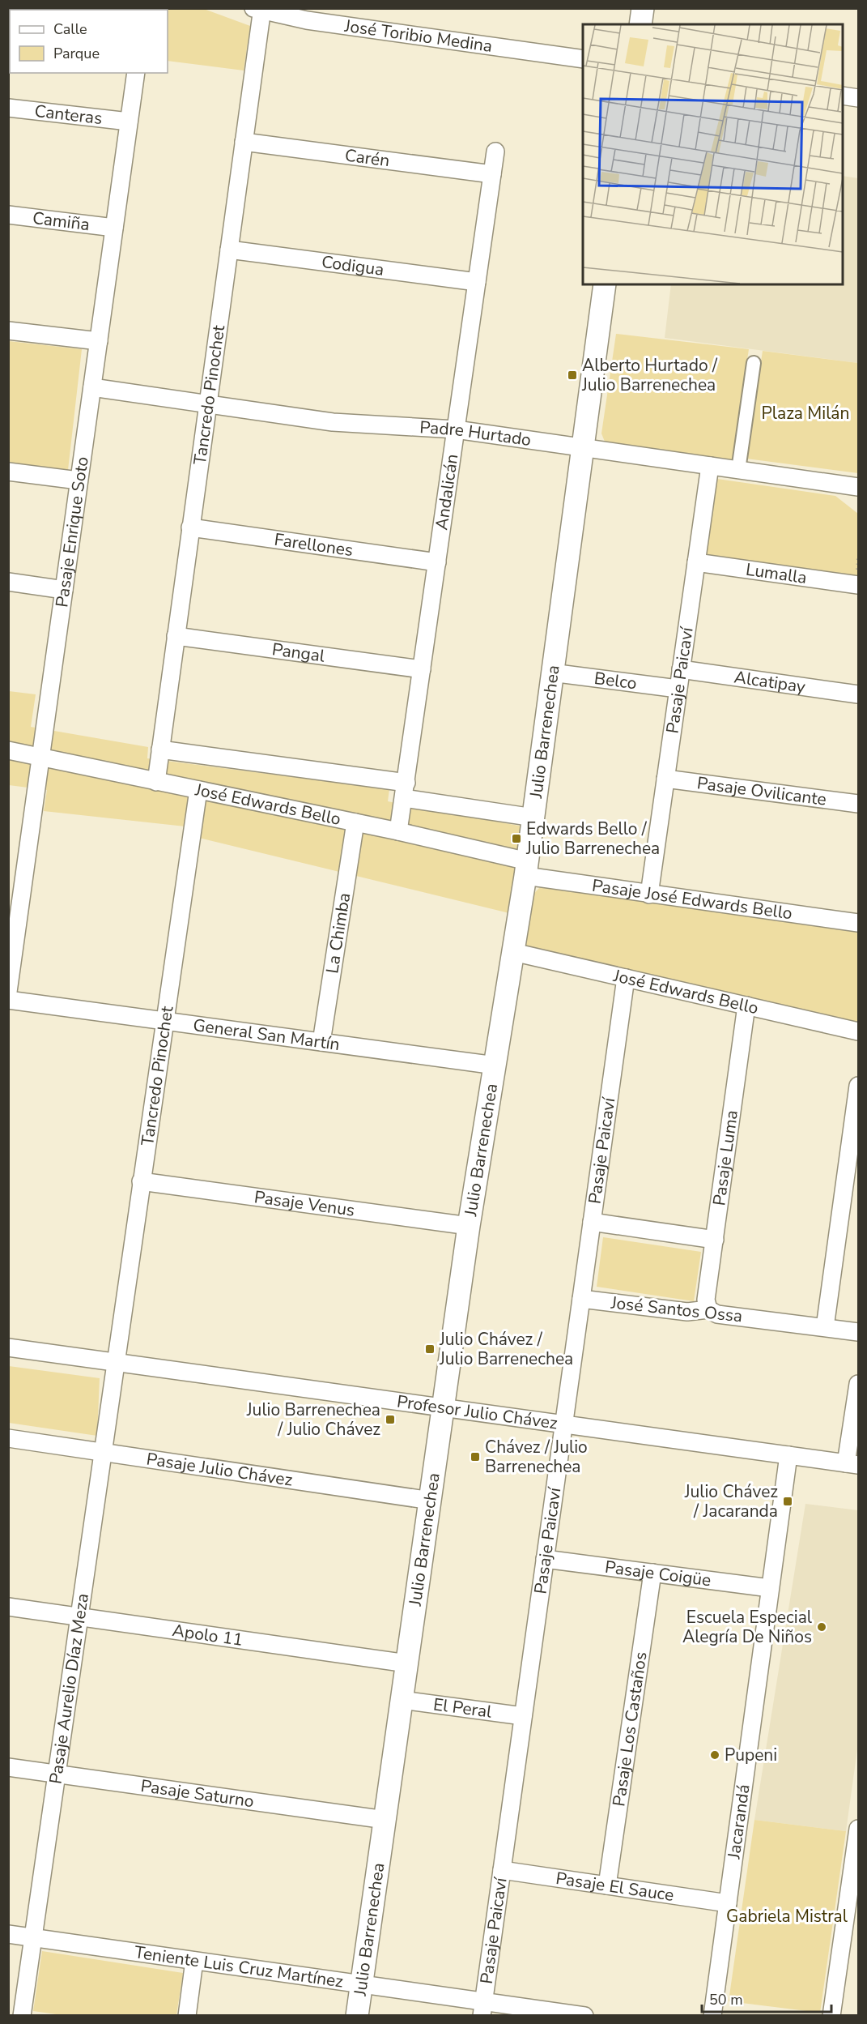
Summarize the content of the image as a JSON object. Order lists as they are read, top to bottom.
{
  "streets": {
    "street": [
      "José Toribio Medina",
      "Canteras",
      "Carén",
      "Camiña",
      "Codigua",
      "Tancredo Pinochet",
      "Padre Hurtado",
      "Andalicán",
      "Pasaje Enrique Soto",
      "Farellones",
      "Lumalla",
      "Pangal",
      "Pasaje Paicaví",
      "Belco",
      "Alcatipay",
      "Julio Barrenechea",
      "Pasaje Ovilicante",
      "José Edwards Bello",
      "Pasaje José Edwards Bello",
      "La Chimba",
      "General San Martín",
      "Pasaje Luma",
      "Pasaje Venus",
      "José Santos Ossa",
      "Profesor Julio Chávez",
      "Pasaje Julio Chávez",
      "Pasaje Coigüe",
      "Apolo 11",
      "Pasaje Aurelio Díaz Meza",
      "El Peral",
      "Pasaje Los Castaños",
      "Pasaje Saturno",
      "Jacarandá",
      "Pasaje El Sauce",
      "Teniente Luis Cruz Martínez"
    ]
  },
  "crossings": [
    ["José Toribio Medina", "Tancredo Pinochet"],
    ["Canteras", "Pasaje Enrique Soto"],
    ["Carén", "Tancredo Pinochet"],
    ["Carén", "Andalicán"],
    ["Camiña", "Pasaje Enrique Soto"],
    ["Codigua", "Tancredo Pinochet"],
    ["Codigua", "Andalicán"],
    ["Tancredo Pinochet", "Padre Hurtado"],
    ["Tancredo Pinochet", "Farellones"],
    ["Tancredo Pinochet", "Pangal"],
    ["Tancredo Pinochet", "José Edwards Bello"],
    ["Tancredo Pinochet", "General San Martín"],
    ["Tancredo Pinochet", "Pasaje Venus"],
    ["Tancredo Pinochet", "Profesor Julio Chávez"],
    ["Tancredo Pinochet", "Pasaje Aurelio Díaz Meza"],
    ["Padre Hurtado", "Andalicán"],
    ["Padre Hurtado", "Pasaje Enrique Soto"],
    ["Padre Hurtado", "Pasaje Paicaví"],
    ["Padre Hurtado", "Julio Barrenechea"],
    ["Andalicán", "Farellones"],
    ["Andalicán", "Pangal"],
    ["Andalicán", "José Edwards Bello"],
    ["Pasaje Enrique Soto", "José Edwards Bello"],
    ["Lumalla", "Pasaje Paicaví"],
    ["Pasaje Paicaví", "Belco"],
    ["Pasaje Paicaví", "Alcatipay"],
    ["Pasaje Paicaví", "Pasaje Ovilicante"],
    ["Pasaje Paicaví", "José Edwards Bello"],
    ["Pasaje Paicaví", "Pasaje José Edwards Bello"],
    ["Pasaje Paicaví", "José Santos Ossa"],
    ["Pasaje Paicaví", "Profesor Julio Chávez"],
    ["Pasaje Paicaví", "Pasaje Coigüe"],
    ["Pasaje Paicaví", "El Peral"],
    ["Pasaje Paicaví", "Pasaje El Sauce"],
    ["Pasaje Paicaví", "Teniente Luis Cruz Martínez"],
    ["Belco", "Julio Barrenechea"],
    ["Julio Barrenechea", "José Edwards Bello"],
    ["Julio Barrenechea", "Pasaje José Edwards Bello"],
    ["Julio Barrenechea", "General San Martín"],
    ["Julio Barrenechea", "Pasaje Venus"],
    ["Julio Barrenechea", "Profesor Julio Chávez"],
    ["Julio Barrenechea", "Pasaje Julio Chávez"],
    ["Julio Barrenechea", "Apolo 11"],
    ["Julio Barrenechea", "El Peral"],
    ["Julio Barrenechea", "Pasaje Saturno"],
    ["Julio Barrenechea", "Teniente Luis Cruz Martínez"],
    ["José Edwards Bello", "Pasaje José Edwards Bello"],
    ["José Edwards Bello", "La Chimba"],
    ["José Edwards Bello", "Pasaje Luma"],
    ["La Chimba", "General San Martín"],
    ["Pasaje Luma", "José Santos Ossa"],
    ["Profesor Julio Chávez", "Pasaje Aurelio Díaz Meza"],
    ["Profesor Julio Chávez", "Jacarandá"],
    ["Pasaje Julio Chávez", "Pasaje Aurelio Díaz Meza"],
    ["Pasaje Coigüe", "Pasaje Los Castaños"],
    ["Pasaje Coigüe", "Jacarandá"],
    ["Apolo 11", "Pasaje Aurelio Díaz Meza"],
    ["Pasaje Aurelio Díaz Meza", "Pasaje Saturno"],
    ["Pasaje Aurelio Díaz Meza", "Teniente Luis Cruz Martínez"],
    ["Pasaje Los Castaños", "Pasaje El Sauce"],
    ["Jacarandá", "Pasaje El Sauce"]
  ],
  "parks": ["Plaza Milán", "Gabriela Mistral"],
  "places": {
    "transit": [
      "Alberto Hurtado / Julio Barrenechea",
      "Edwards Bello / Julio Barrenechea",
      "Julio Chávez / Julio Barrenechea",
      "Julio Barrenechea / Julio Chávez",
      "Chávez / Julio Barrenechea",
      "Julio Chávez / Jacaranda"
    ],
    "other": ["Escuela Especial Alegría De Niños", "Pupeni"]
  },
  "legend": ["Calle", "Parque"],
  "scale_bar": "50 m"
}
